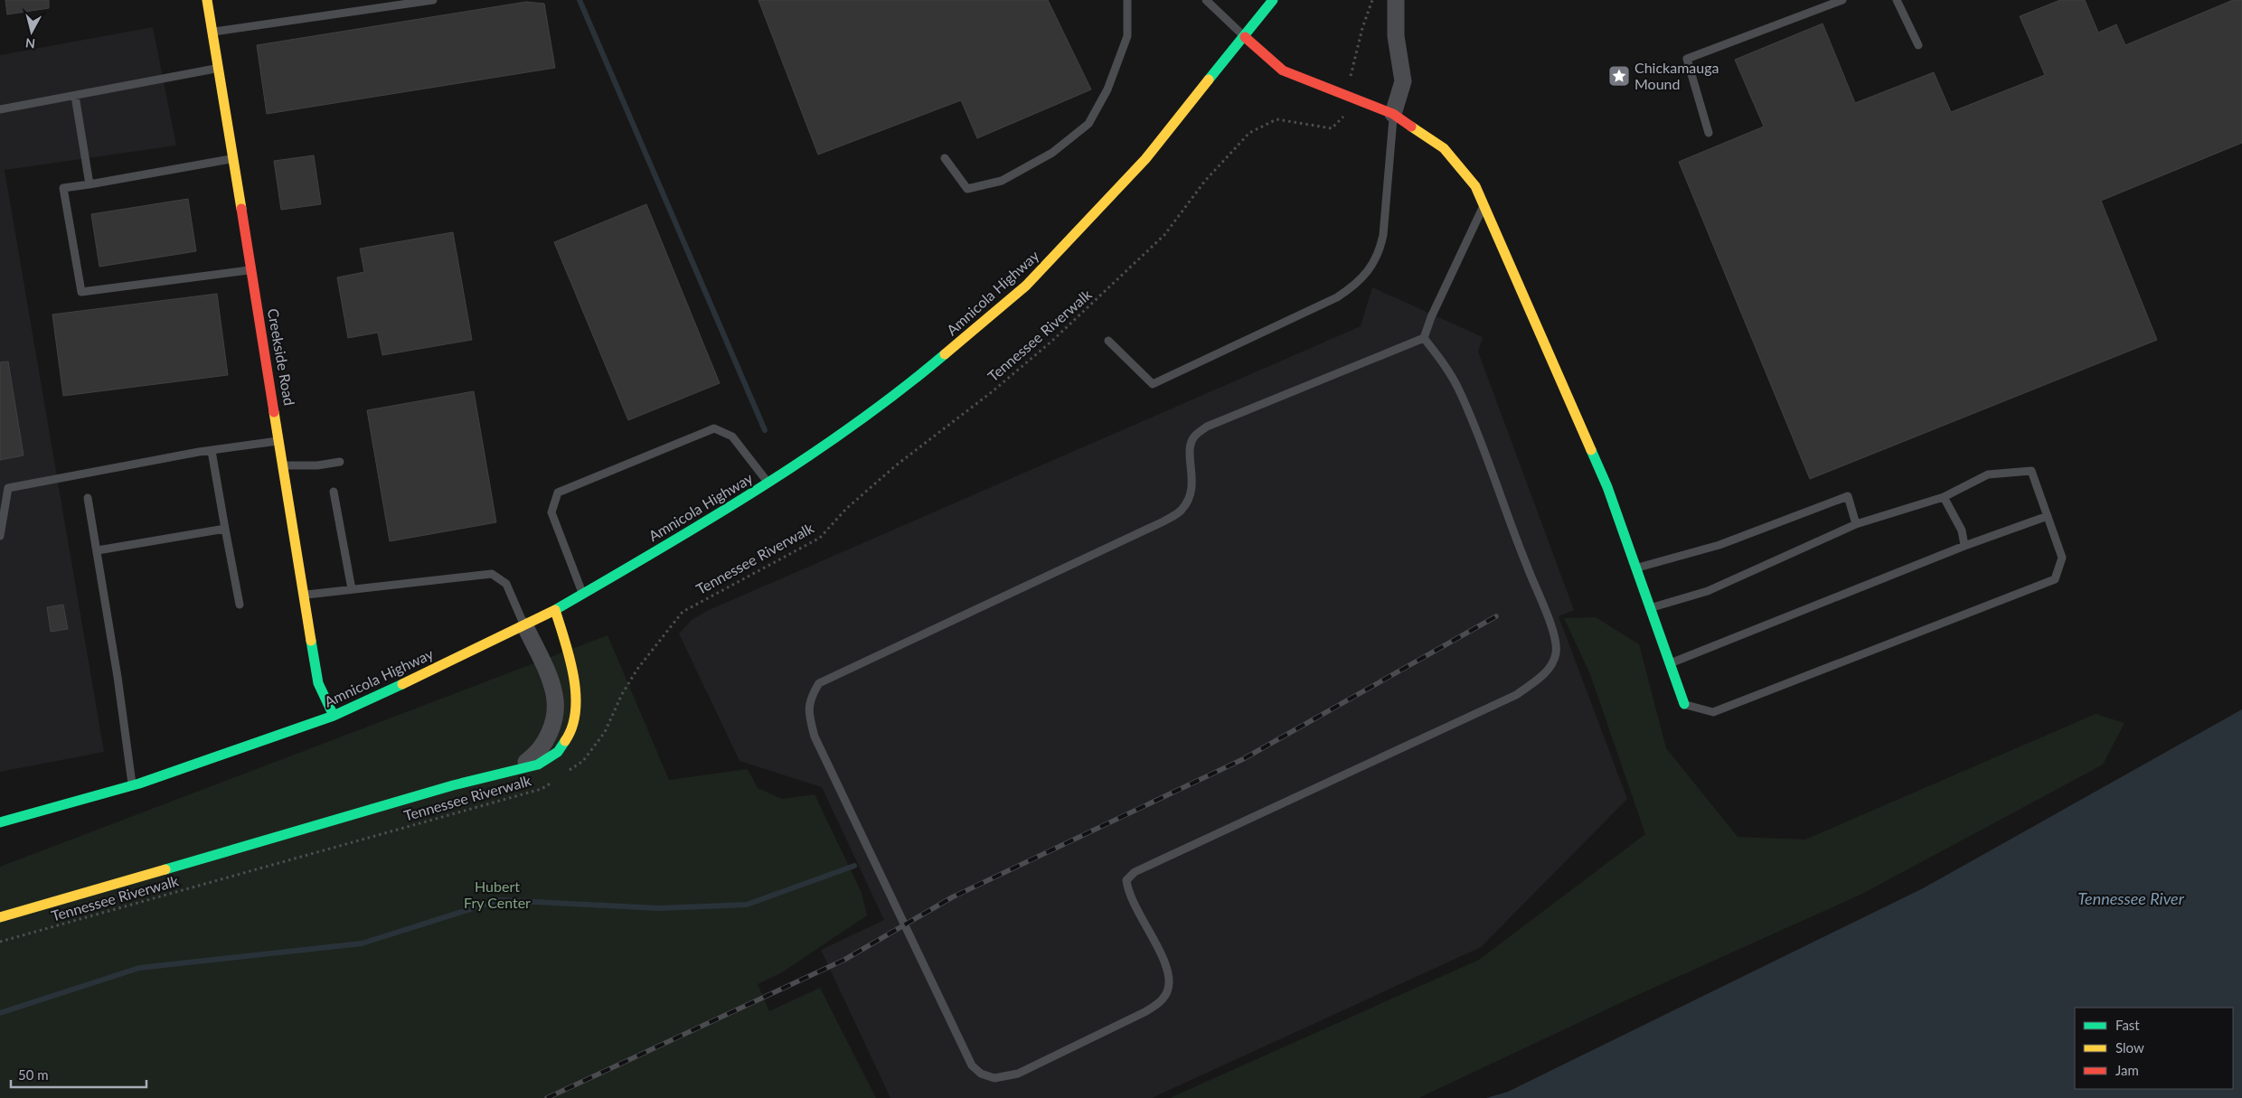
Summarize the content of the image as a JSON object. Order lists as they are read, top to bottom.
{
  "streets": {
    "street": ["Amnicola Highway", "Creekside Road"],
    "path": ["Tennessee Riverwalk"]
  },
  "crossings": [
    ["Amnicola Highway", "Creekside Road"]
  ],
  "water": ["Tennessee River"],
  "parks": ["Hubert Fry Center"],
  "places": {
    "place": ["Chickamauga Mound"]
  },
  "legend": ["Fast", "Slow", "Jam"],
  "scale_bar": "50 m",
  "north": "bottom"
}
